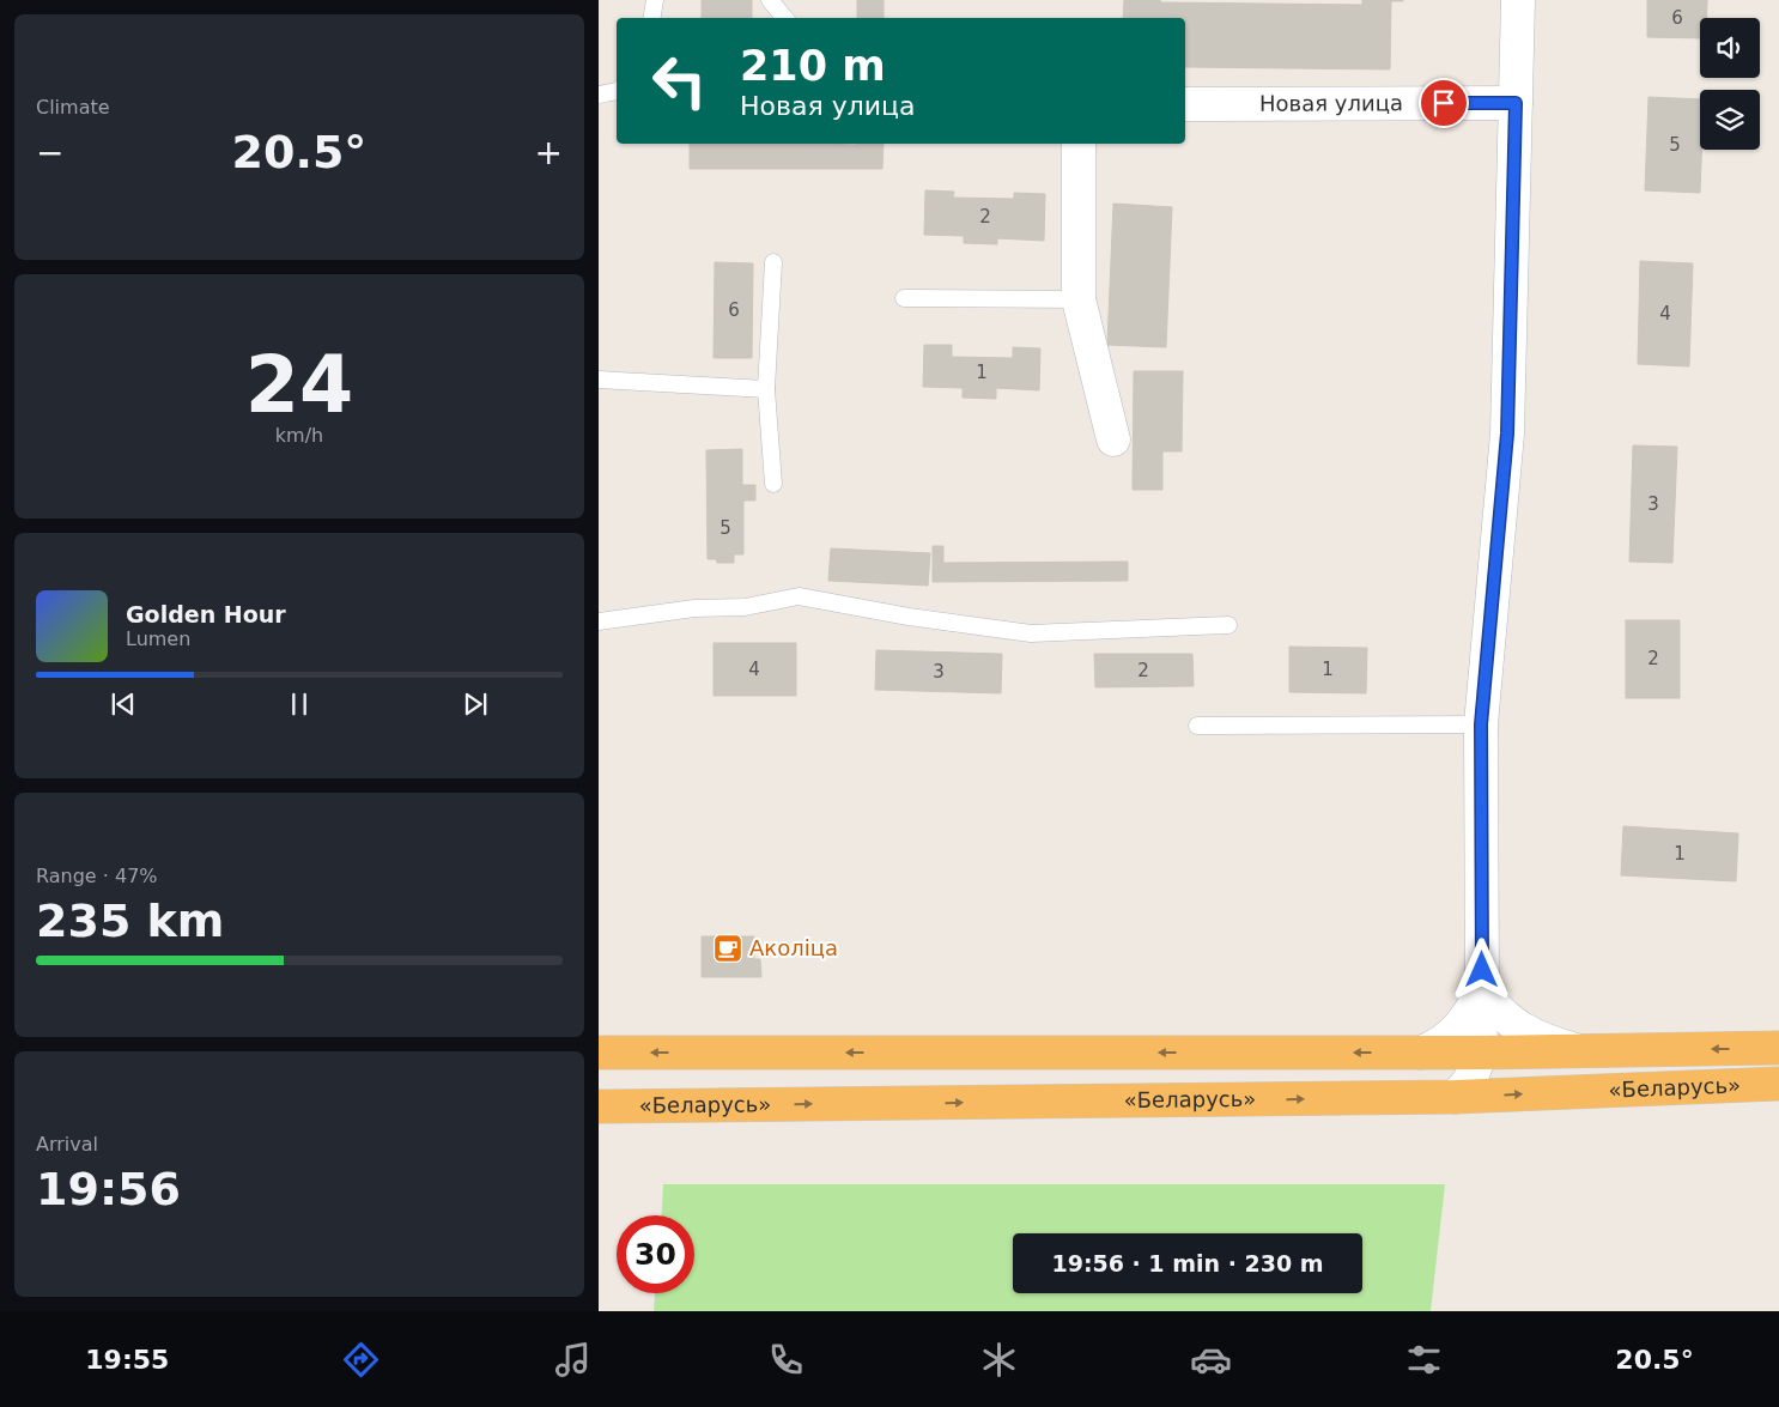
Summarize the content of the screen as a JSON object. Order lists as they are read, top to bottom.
{
  "streets": {
    "highway": ["«Беларусь»"],
    "street": ["Новая улица"]
  },
  "places": {
    "cafe": ["Аколiца"]
  },
  "house_numbers": [
    "6",
    "5",
    "2",
    "6",
    "4",
    "1",
    "3",
    "5",
    "2",
    "4",
    "1",
    "2",
    "3",
    "1"
  ],
  "page": {
    "tile": [
      "Climate",
      ["24", "km/h"],
      ["Range · 47%", "235 km"],
      ["Arrival", "19:56"]
    ],
    "turn": ["210 m", "Новая улица"],
    "heat": ["−", "20.5°", "+"],
    "song": ["Golden Hour", "Lumen"],
    "limit": "30",
    "trip": "19:56 · 1 min · 230 m",
    "tabs": ["19:55", "20.5°"]
  }
}
